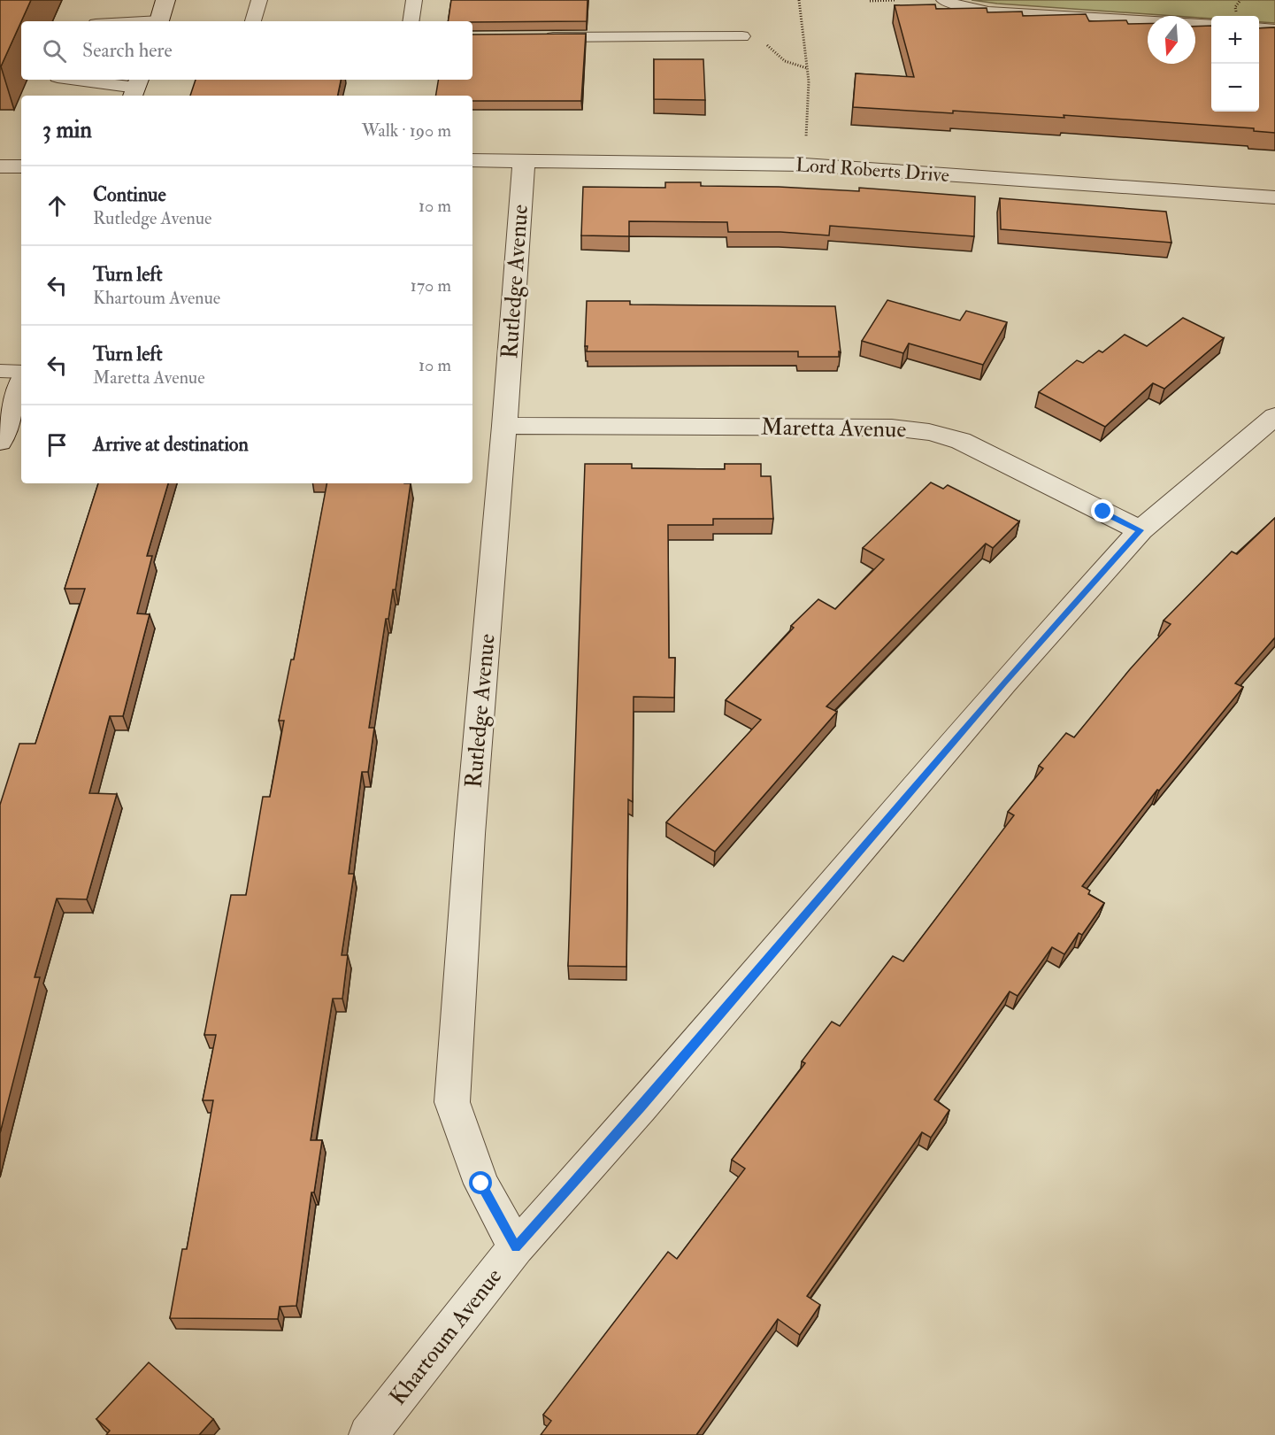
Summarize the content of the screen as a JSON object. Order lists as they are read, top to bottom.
{
  "streets": {
    "street": [
      "Lord Roberts Drive",
      "Rutledge Avenue",
      "Maretta Avenue",
      "Khartoum Avenue"
    ]
  },
  "crossings": [
    ["Lord Roberts Drive", "Rutledge Avenue"],
    ["Rutledge Avenue", "Maretta Avenue"],
    ["Rutledge Avenue", "Khartoum Avenue"],
    ["Maretta Avenue", "Khartoum Avenue"]
  ],
  "north": "bottom",
  "page": {
    "map_buttons": ["+", "−"],
    "search": "Search here",
    "heading": ["3 min", "Walk · 190 m"],
    "list": [
      ["Continue", "Rutledge Avenue", "10 m"],
      ["Turn left", "Khartoum Avenue", "170 m"],
      ["Turn left", "Maretta Avenue", "10 m"],
      "Arrive at destination"
    ]
  }
}
